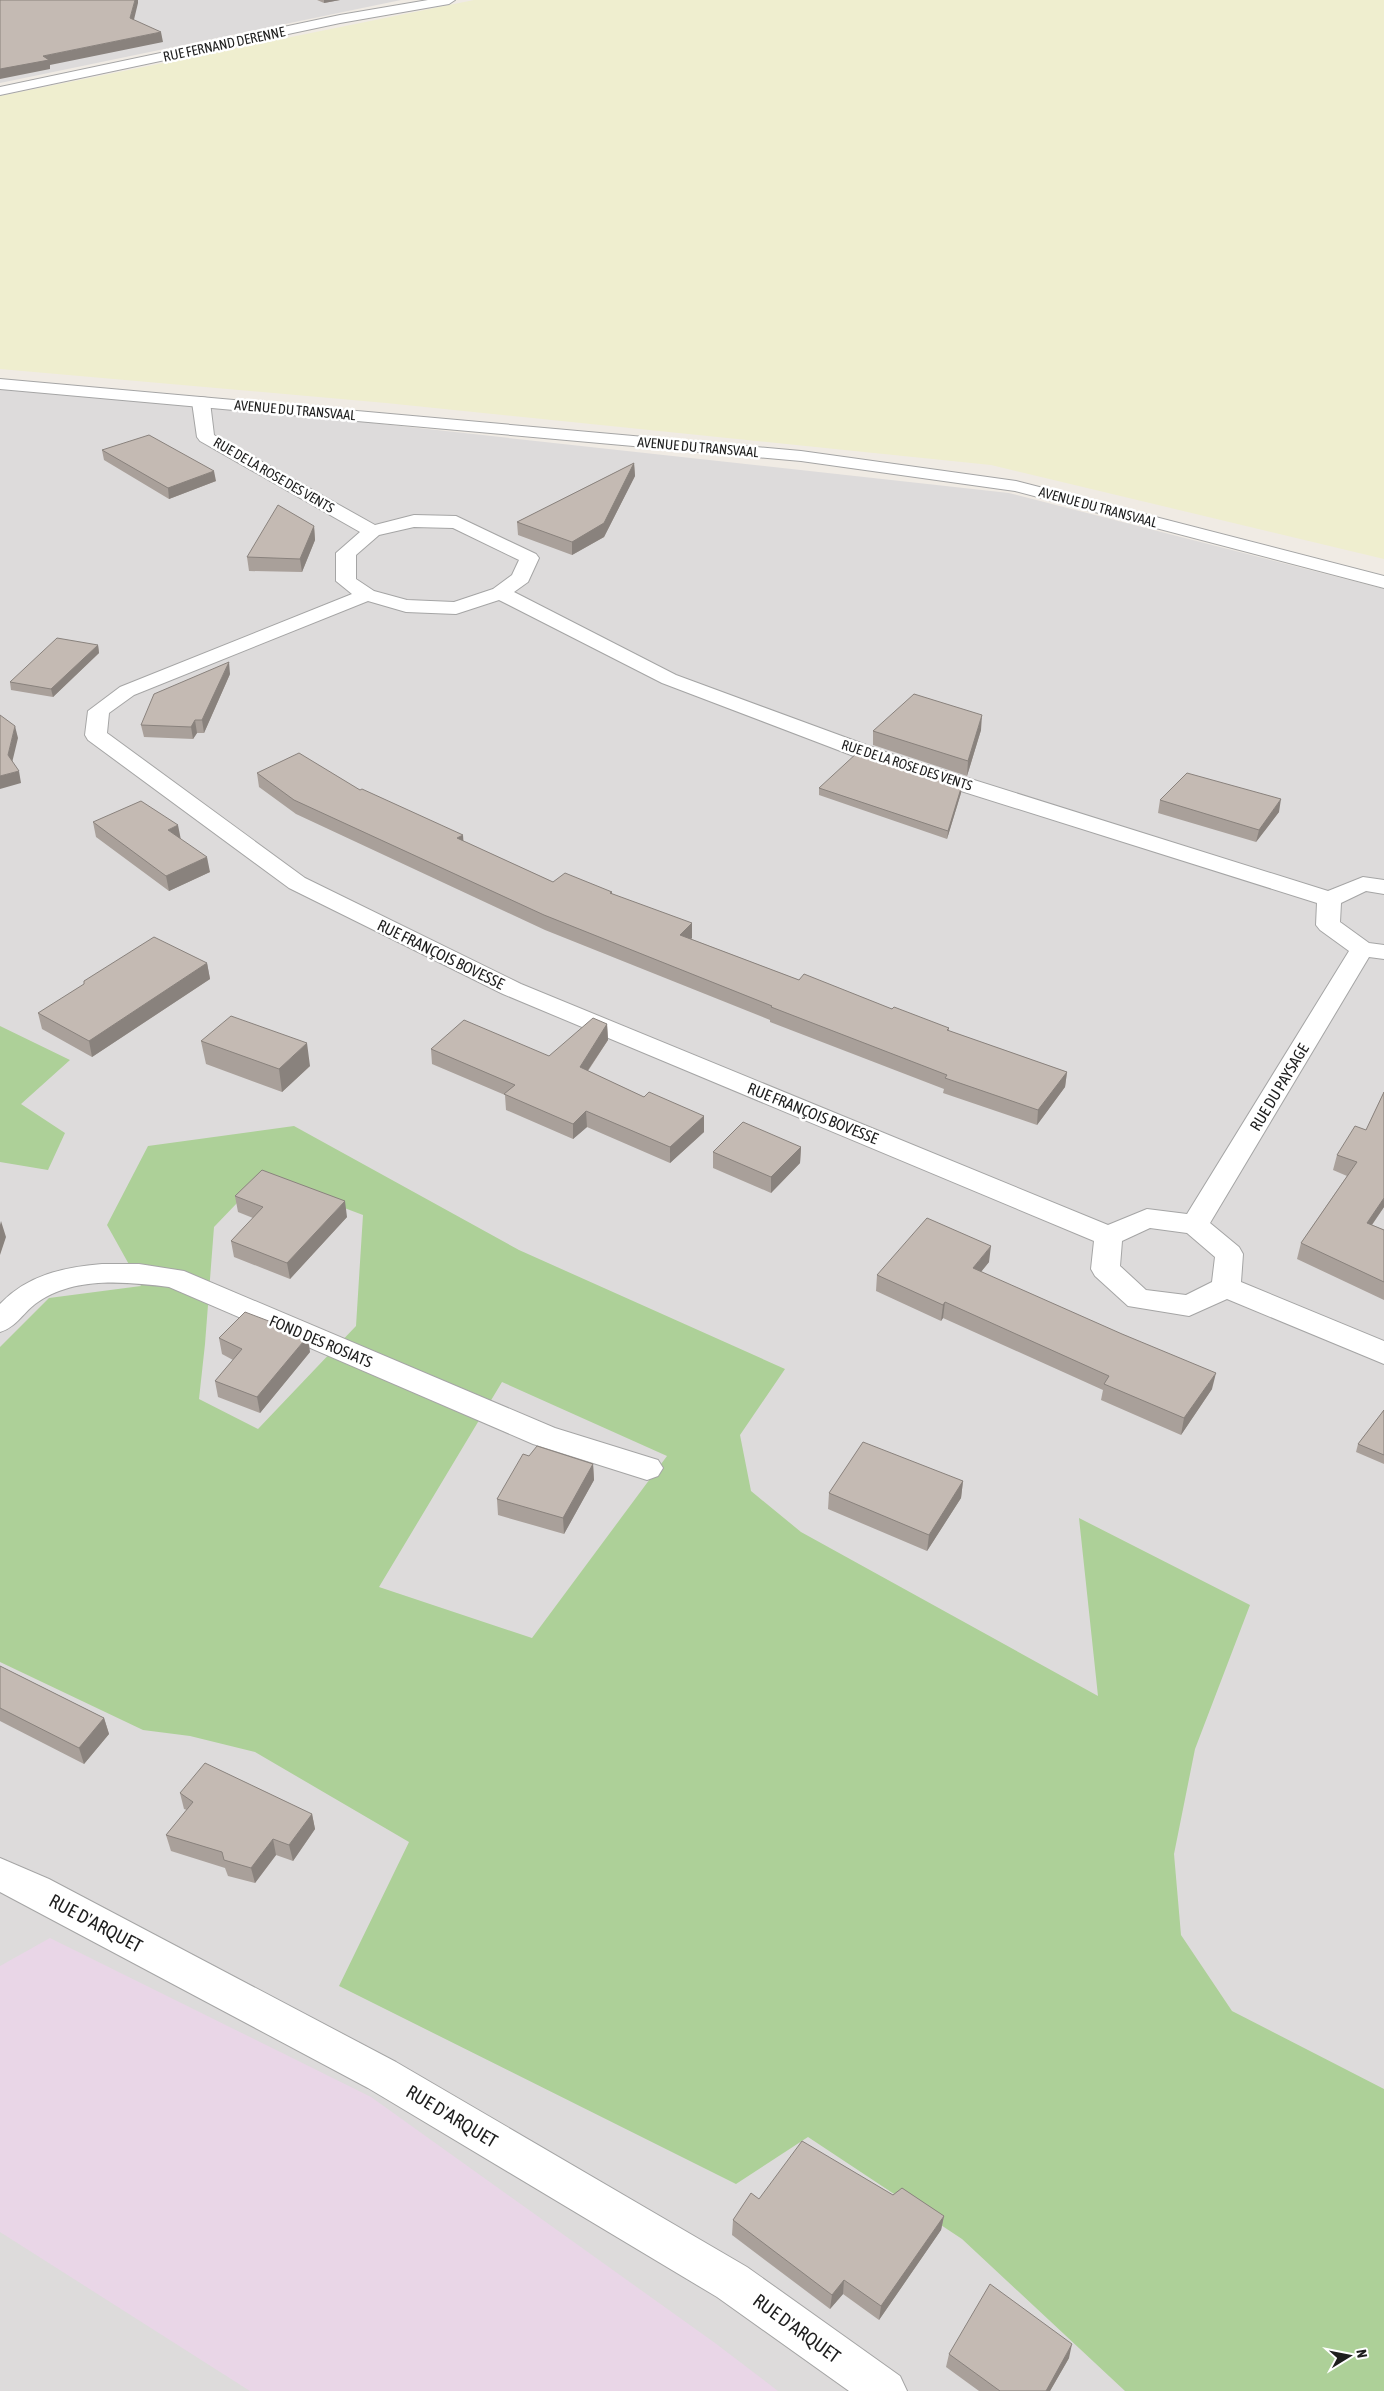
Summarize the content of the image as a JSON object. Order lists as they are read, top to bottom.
{
  "streets": {
    "street": [
      "RUE FERNAND DERENNE",
      "AVENUE DU TRANSVAAL",
      "RUE DE LA ROSE DES VENTS",
      "RUE FRANÇOIS BOVESSE",
      "RUE DU PAYSAGE",
      "FOND DES ROSIATS",
      "RUE D'ARQUET"
    ]
  },
  "crossings": [
    ["AVENUE DU TRANSVAAL", "RUE DE LA ROSE DES VENTS"],
    ["RUE FRANÇOIS BOVESSE", "RUE DU PAYSAGE"]
  ],
  "north": "right"
}
